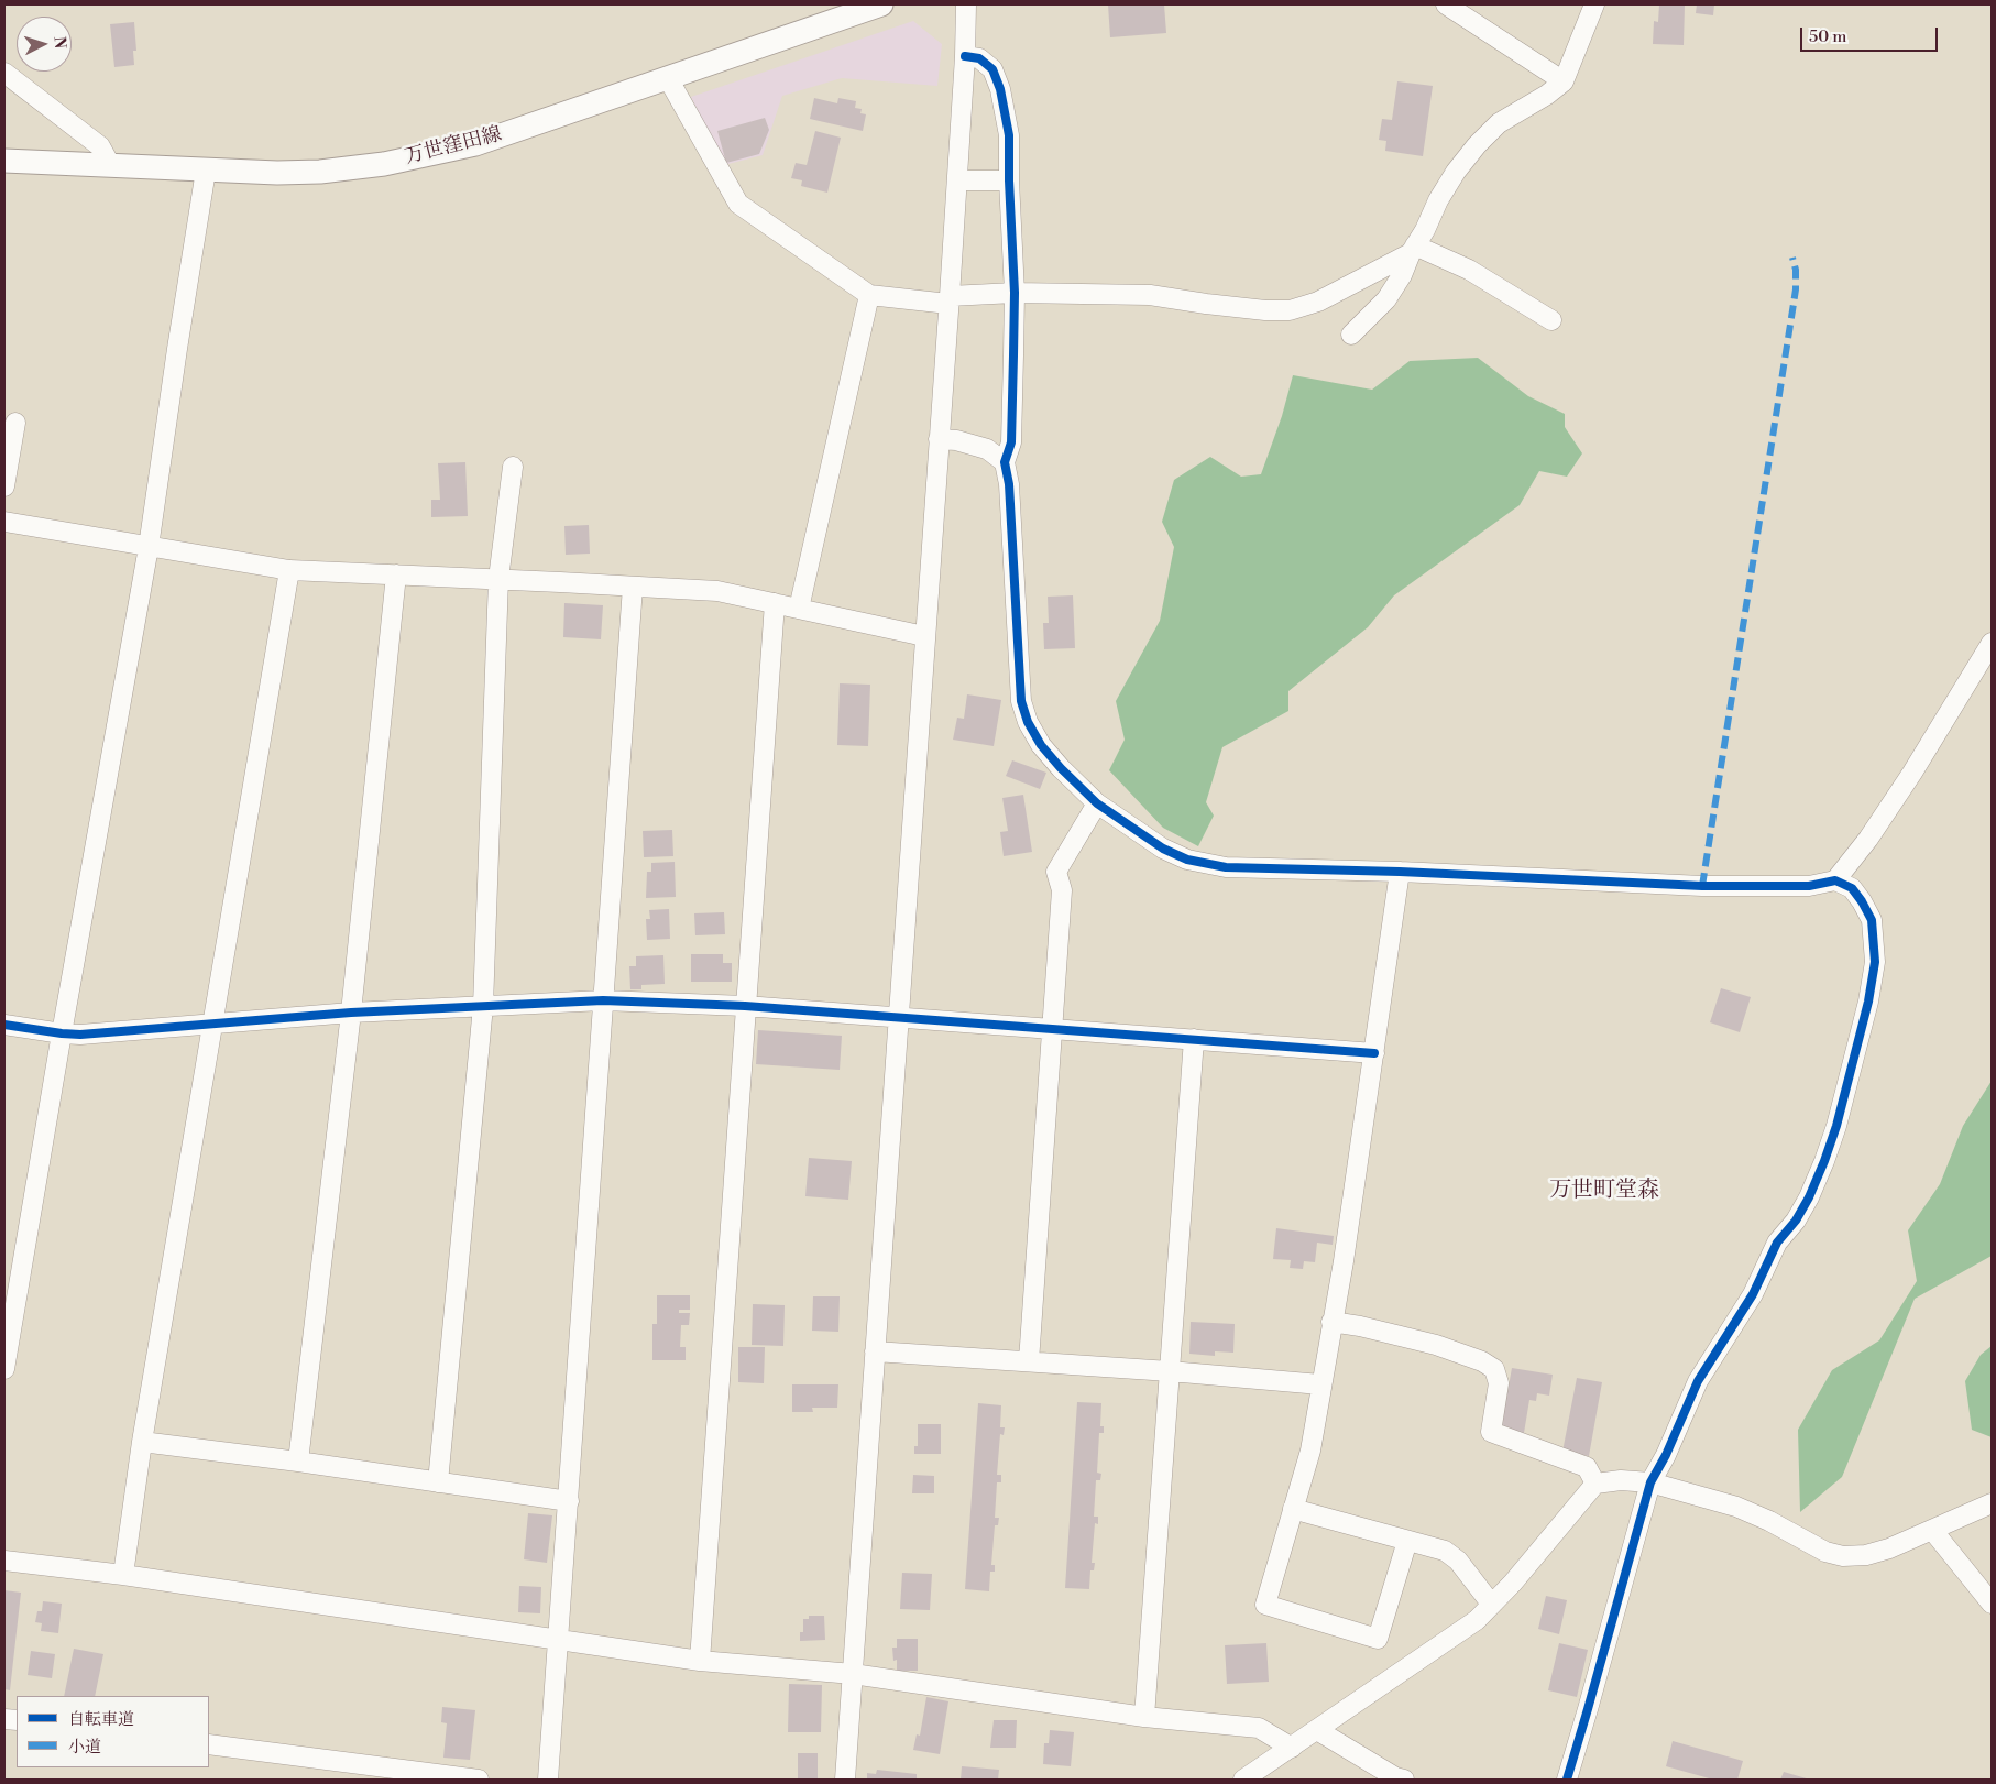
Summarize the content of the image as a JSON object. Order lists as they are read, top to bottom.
{
  "streets": {
    "main road": ["万世窪田線"]
  },
  "districts": ["万世町堂森"],
  "legend": ["自転車道", "小道"],
  "scale_bar": "50 m",
  "north": "right"
}
